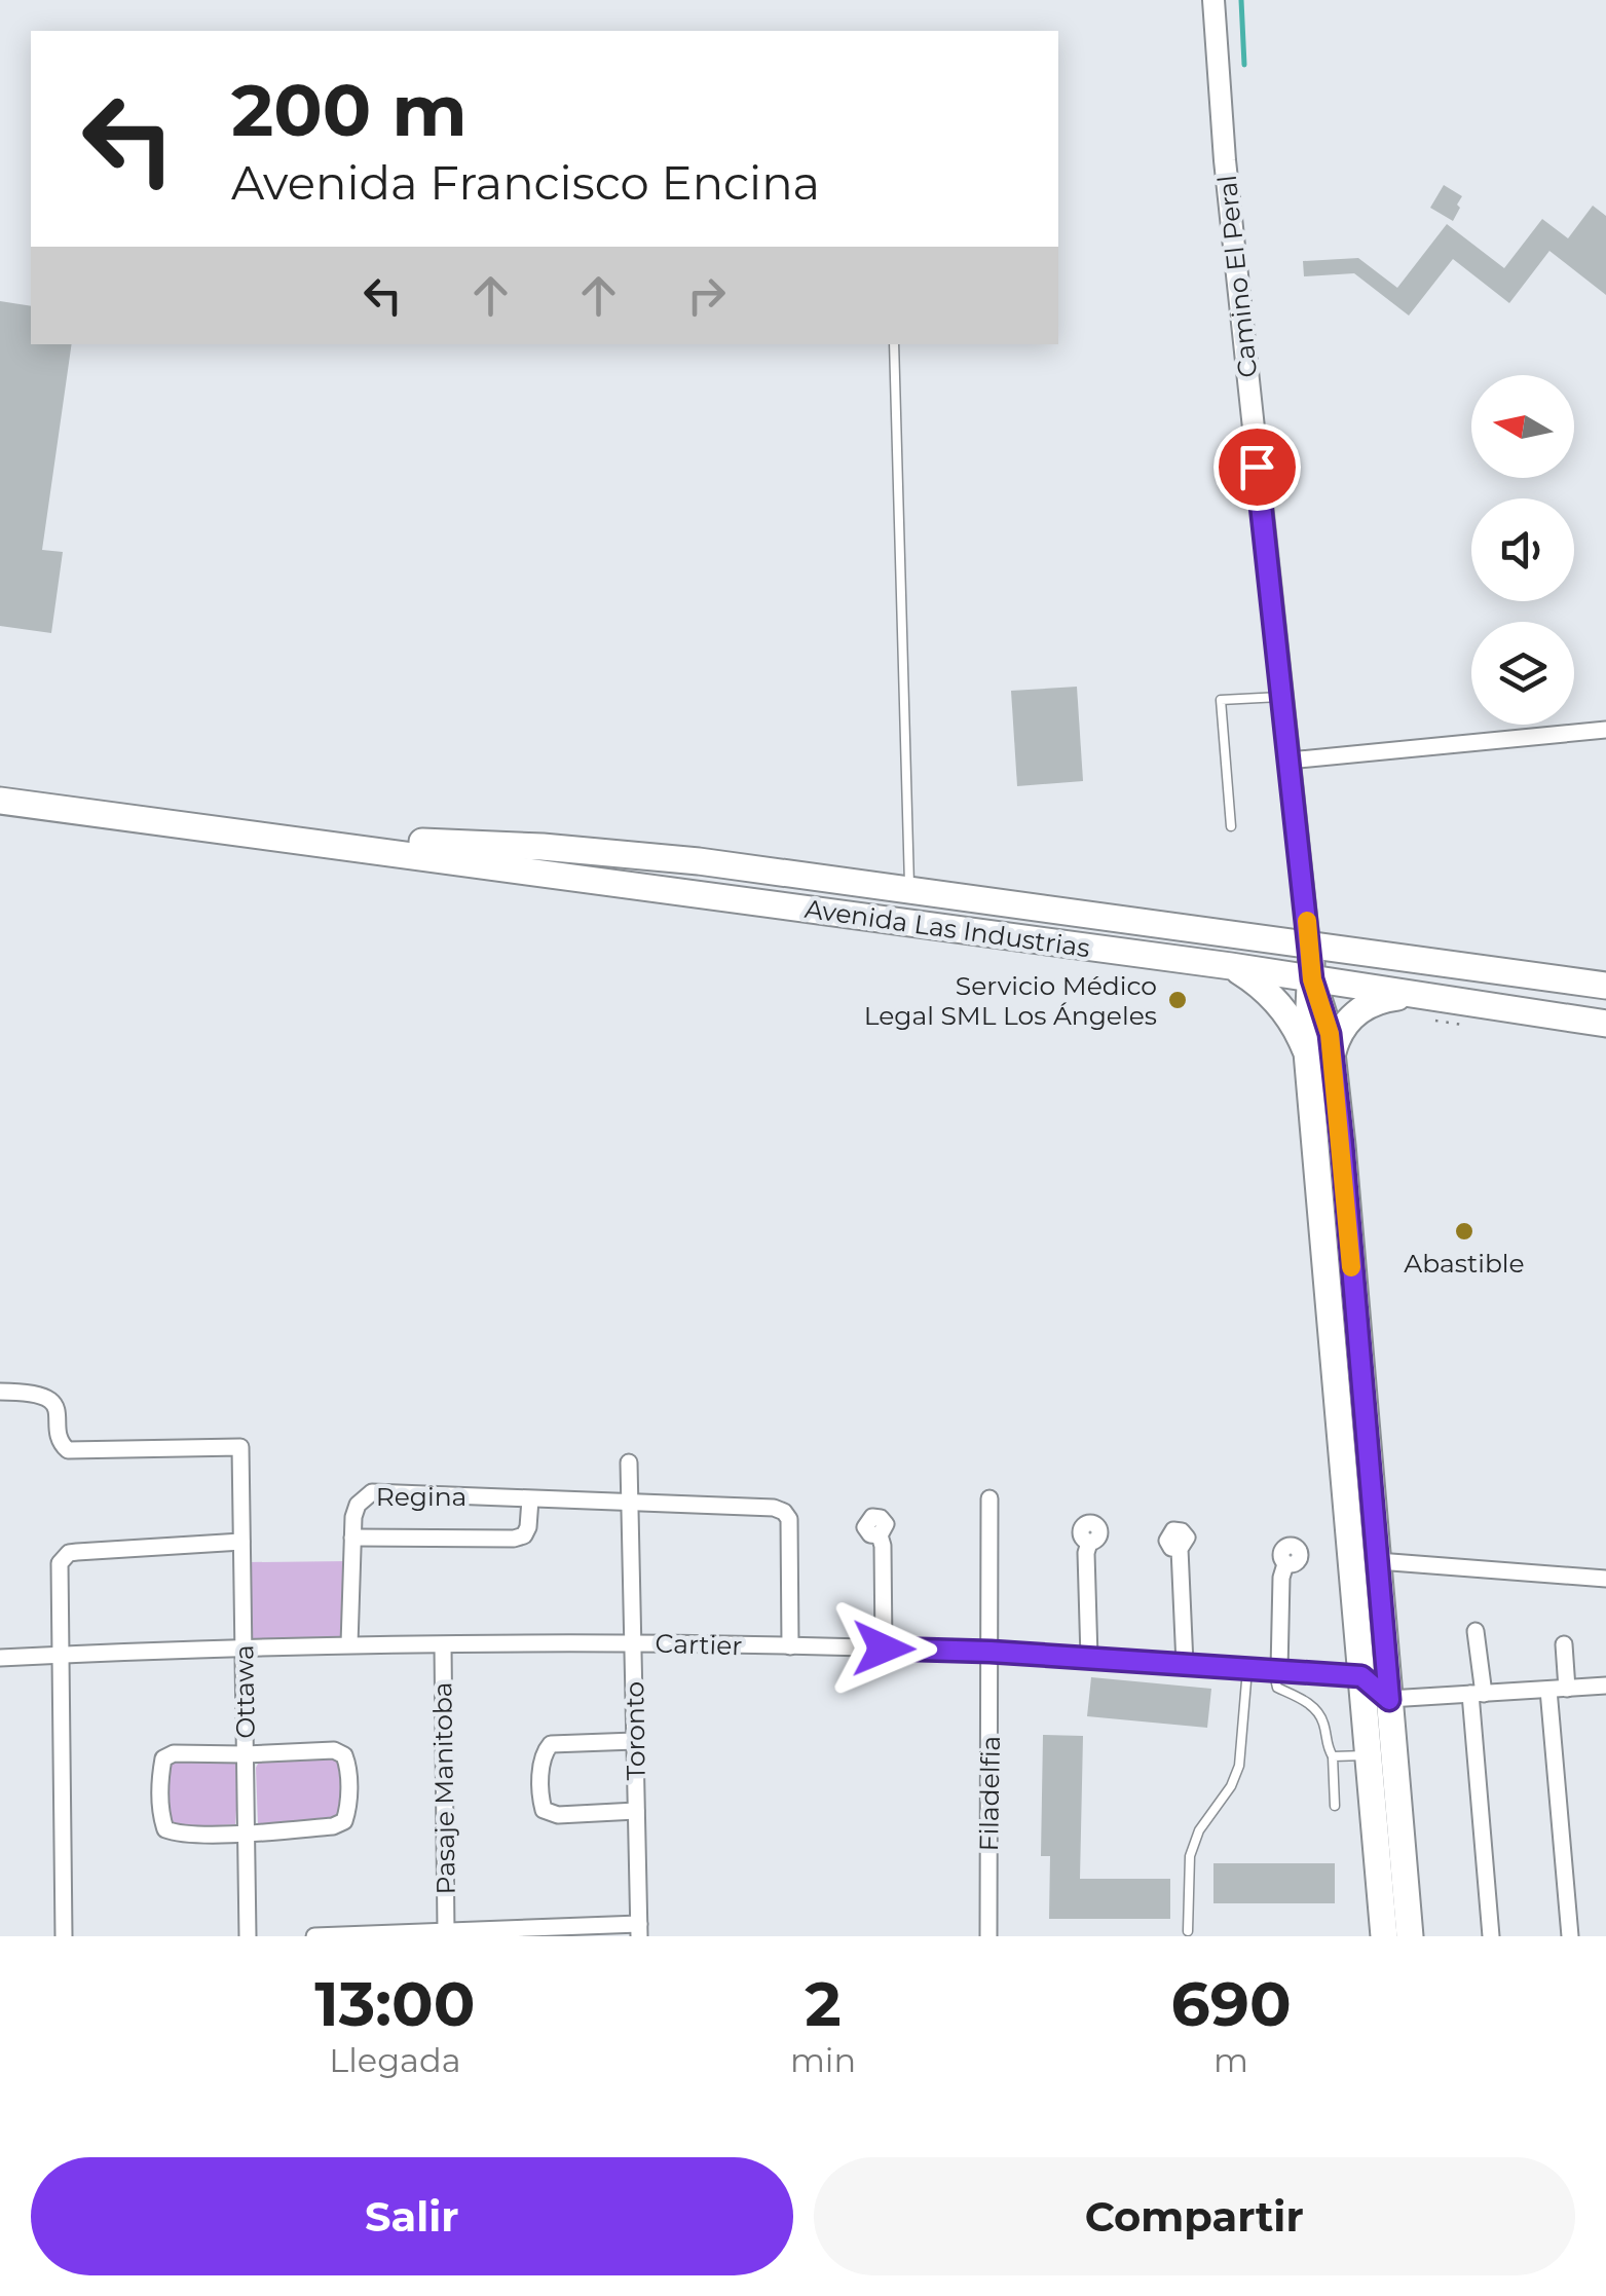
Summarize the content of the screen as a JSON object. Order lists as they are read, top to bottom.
{
  "streets": {
    "main road": ["Avenida Las Industrias"],
    "street": [
      "Camino El Peral",
      "Regina",
      "Cartier",
      "Ottawa",
      "Toronto",
      "Pasaje Manitoba",
      "Filadelfia"
    ]
  },
  "crossings": [
    ["Camino El Peral", "Avenida Las Industrias"],
    ["Regina", "Cartier"],
    ["Regina", "Toronto"],
    ["Cartier", "Ottawa"],
    ["Cartier", "Toronto"],
    ["Cartier", "Pasaje Manitoba"],
    ["Cartier", "Filadelfia"]
  ],
  "places": ["Servicio Médico Legal SML Los Ángeles", "Abastible"],
  "north": "left",
  "page": {
    "turn": ["200 m", "Avenida Francisco Encina"],
    "eta": [
      "13:00",
      "Llegada",
      "2",
      "min",
      "690",
      "m"
    ],
    "buttons": ["Salir", "Compartir"]
  }
}
